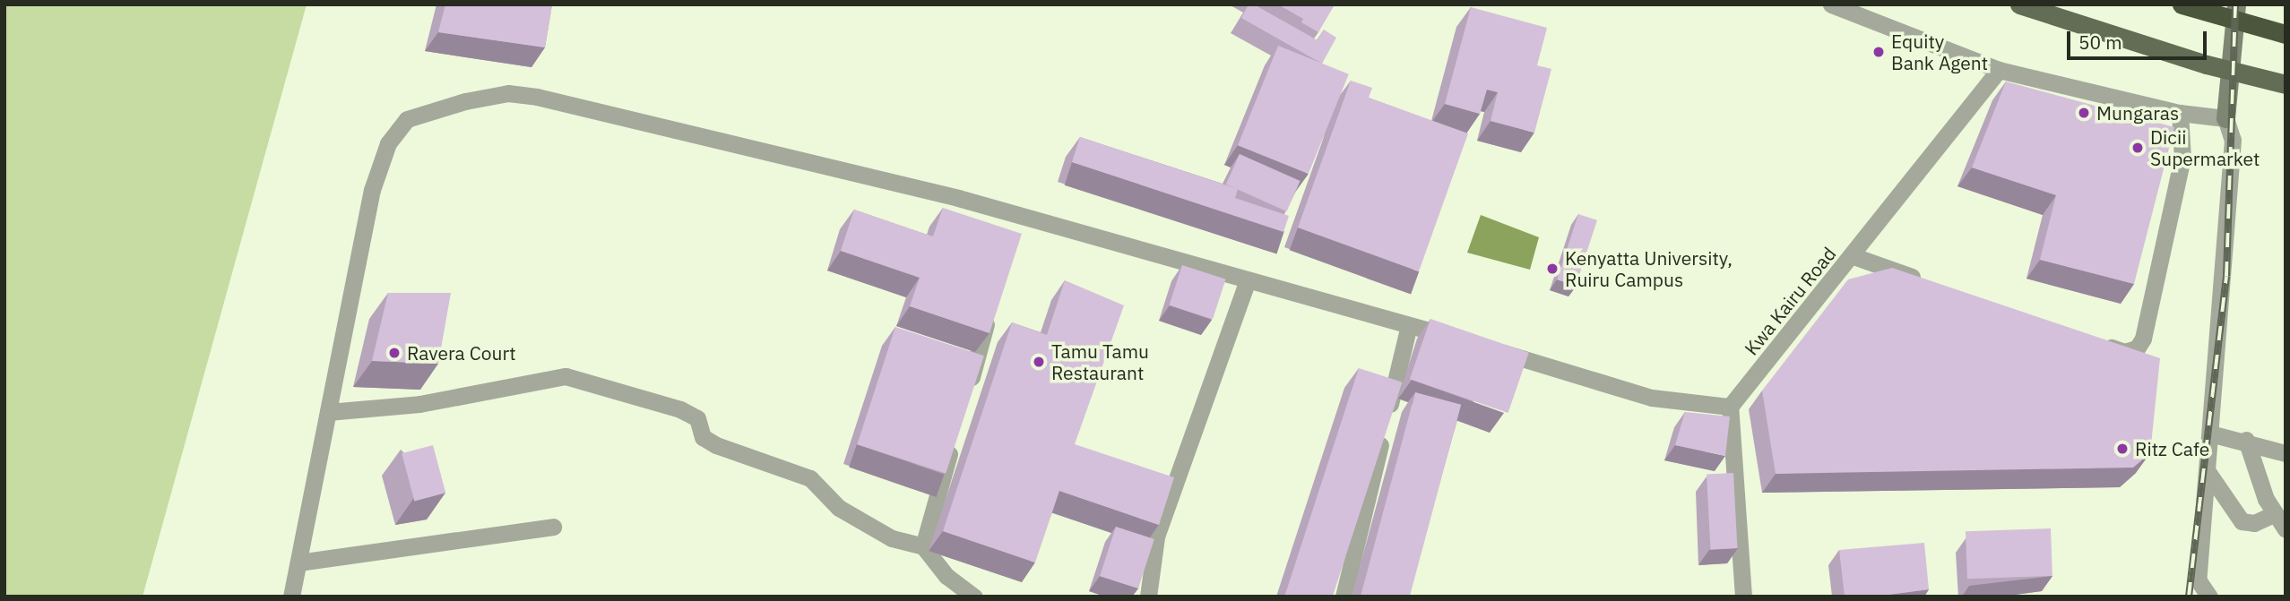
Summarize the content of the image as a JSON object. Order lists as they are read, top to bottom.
{
  "streets": {
    "street": ["Kwa Kairu Road"]
  },
  "places": [
    "Equity Bank Agent",
    "Mungaras",
    "Dicii Supermarket",
    "Kenyatta University, Ruiru Campus",
    "Ravera Court",
    "Tamu Tamu Restaurant",
    "Ritz Cafe"
  ],
  "scale_bar": "50 m"
}
